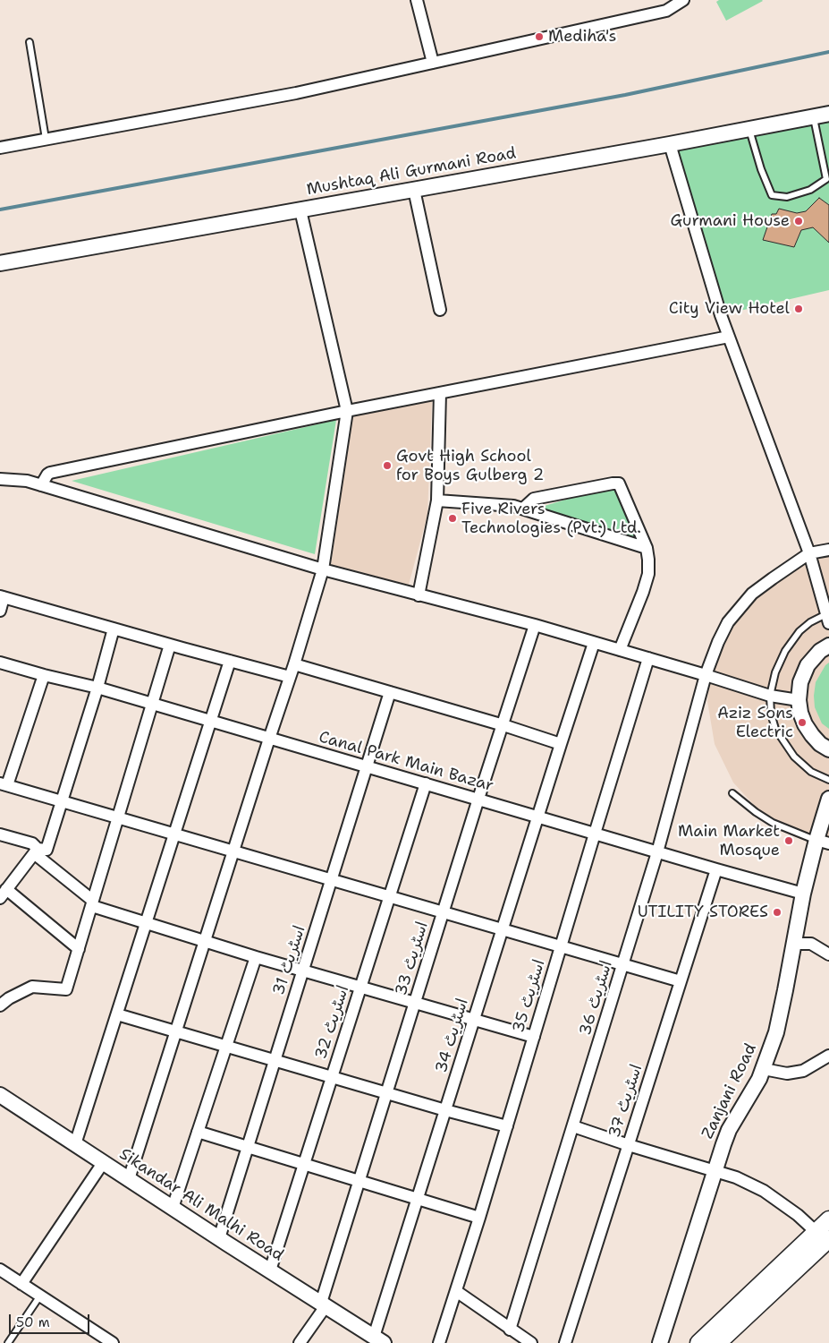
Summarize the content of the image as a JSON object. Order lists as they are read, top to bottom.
{
  "streets": {
    "street": [
      "Mushtaq Ali Gurmani Road",
      "Canal Park Main Bazar",
      "اسٹریٹ 33",
      "اسٹریٹ 31",
      "اسٹریٹ 35",
      "اسٹریٹ 36",
      "اسٹریٹ 32",
      "اسٹریٹ 34",
      "Zanjani Road",
      "اسٹریٹ 37",
      "Sikandar Ali Malhi Road"
    ]
  },
  "crossings": [
    ["Canal Park Main Bazar", "اسٹریٹ 33"],
    ["Canal Park Main Bazar", "اسٹریٹ 31"],
    ["Canal Park Main Bazar", "اسٹریٹ 35"],
    ["Canal Park Main Bazar", "اسٹریٹ 36"],
    ["Canal Park Main Bazar", "اسٹریٹ 32"],
    ["Canal Park Main Bazar", "اسٹریٹ 34"],
    ["Canal Park Main Bazar", "Zanjani Road"],
    ["Canal Park Main Bazar", "اسٹریٹ 37"],
    ["اسٹریٹ 33", "Sikandar Ali Malhi Road"],
    ["اسٹریٹ 31", "Sikandar Ali Malhi Road"],
    ["اسٹریٹ 32", "Sikandar Ali Malhi Road"],
    ["اسٹریٹ 34", "Sikandar Ali Malhi Road"]
  ],
  "places": [
    "Mediha's",
    "Gurmani House",
    "City View Hotel",
    "Govt High School for Boys Gulberg 2",
    "Five Rivers Technologies (Pvt.) Ltd.",
    "Aziz Sons Electric",
    "Main Market Mosque",
    "UTILITY STORES"
  ],
  "scale_bar": "50 m"
}
